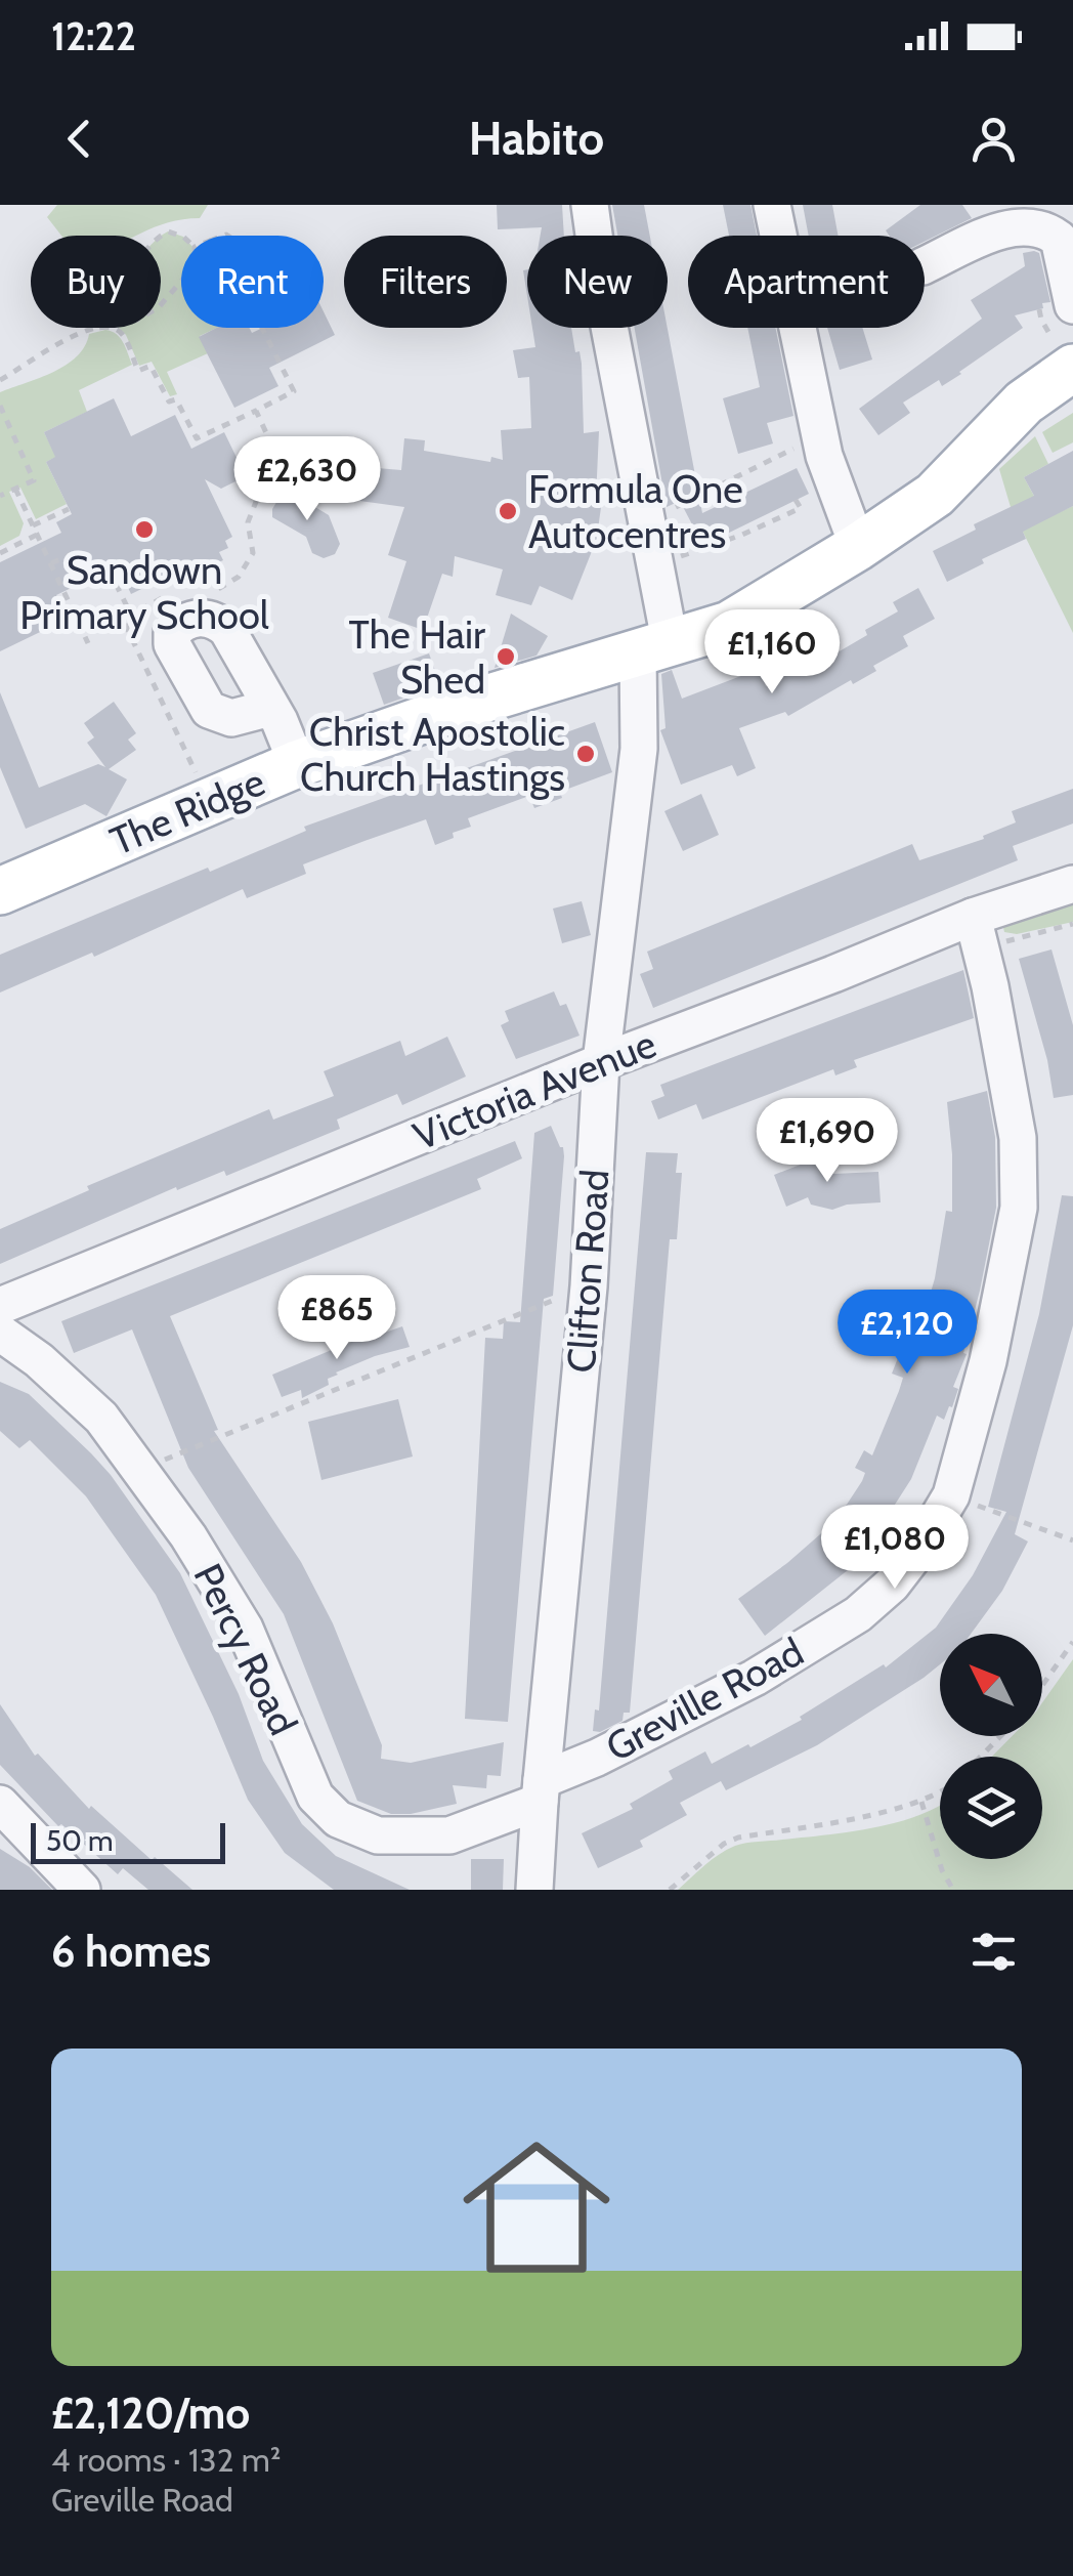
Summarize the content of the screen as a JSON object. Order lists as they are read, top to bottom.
{
  "streets": {
    "main road": ["The Ridge"],
    "street": [
      "Victoria Avenue",
      "Clifton Road",
      "Percy Road",
      "Greville Road"
    ]
  },
  "crossings": [
    ["The Ridge", "Clifton Road"],
    ["Victoria Avenue", "Clifton Road"],
    ["Victoria Avenue", "Greville Road"],
    ["Clifton Road", "Percy Road"],
    ["Clifton Road", "Greville Road"],
    ["Percy Road", "Greville Road"]
  ],
  "places": [
    "Formula One Autocentres",
    "Sandown Primary School",
    "The Hair Shed",
    "Christ Apostolic Church Hastings"
  ],
  "scale_bar": "50 m",
  "north": "top left",
  "page": {
    "status": "12:22",
    "header": "Habito",
    "chip": [
      "Buy",
      "Rent",
      "Filters",
      "New",
      "Apartment"
    ],
    "price": [
      "£2,630",
      "£1,160",
      "£1,690",
      "£865",
      "£2,120",
      "£1,080"
    ],
    "scale": "50 m",
    "heading": "6 homes",
    "list": [
      {
        "name": "£2,120/mo",
        "note": "4 rooms · 132 m² · Greville Road"
      }
    ]
  }
}
